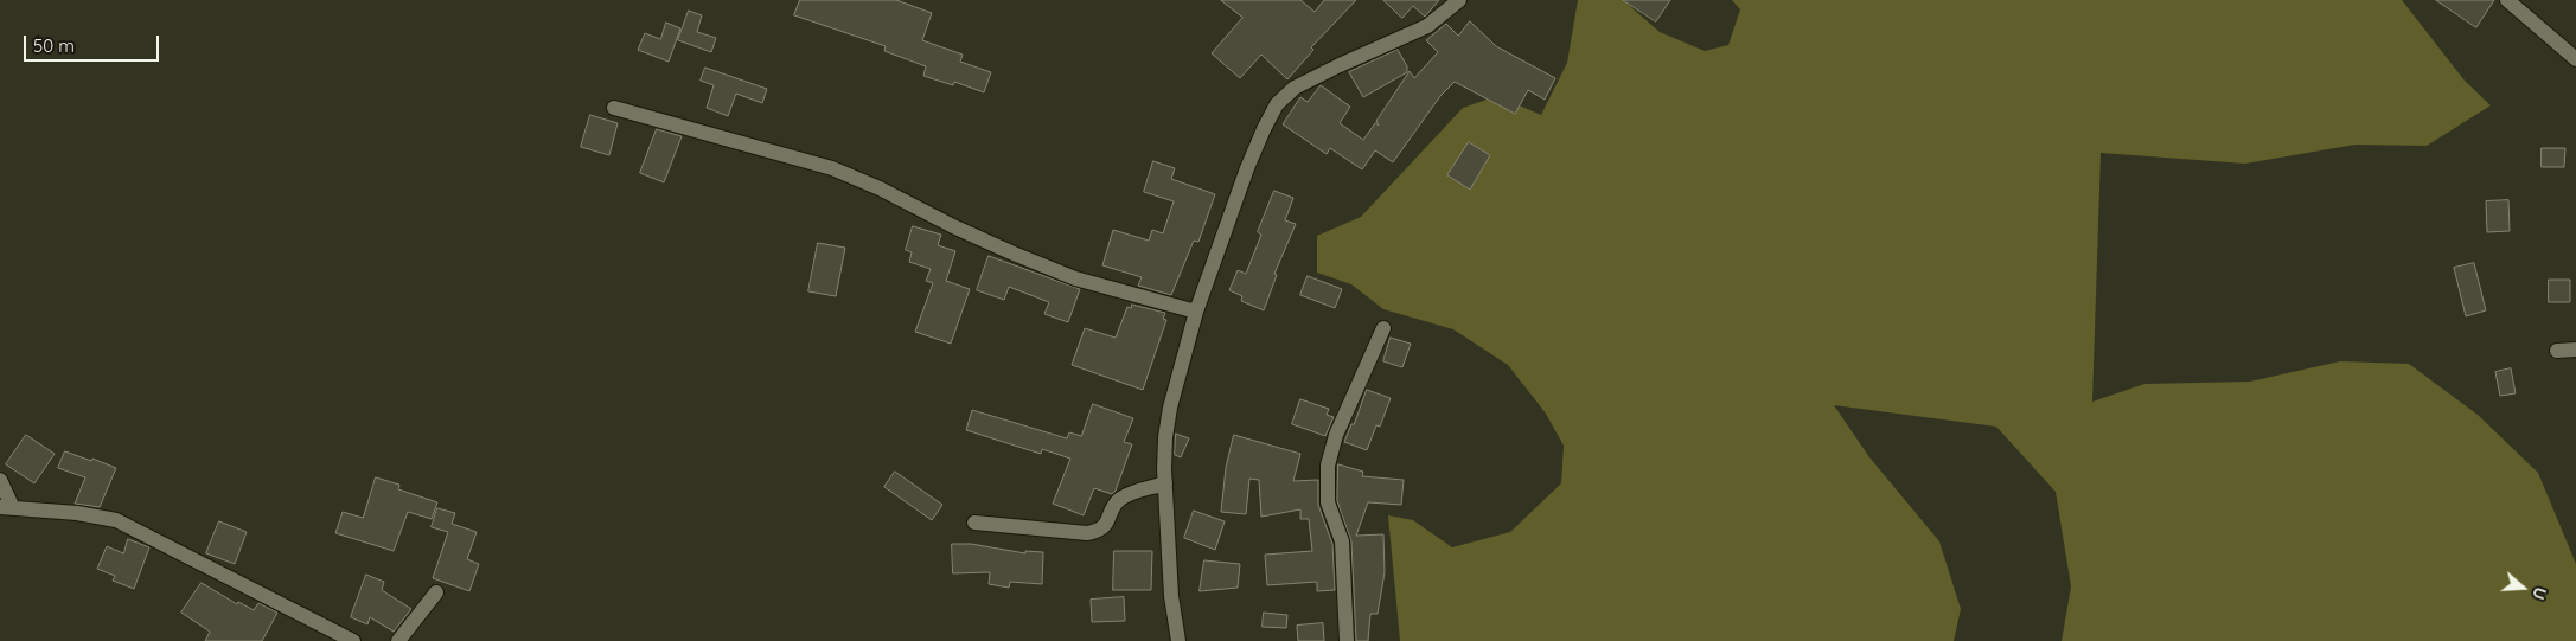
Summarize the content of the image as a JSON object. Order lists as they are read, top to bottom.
{
  "scale_bar": "50 m",
  "north": "right"
}
